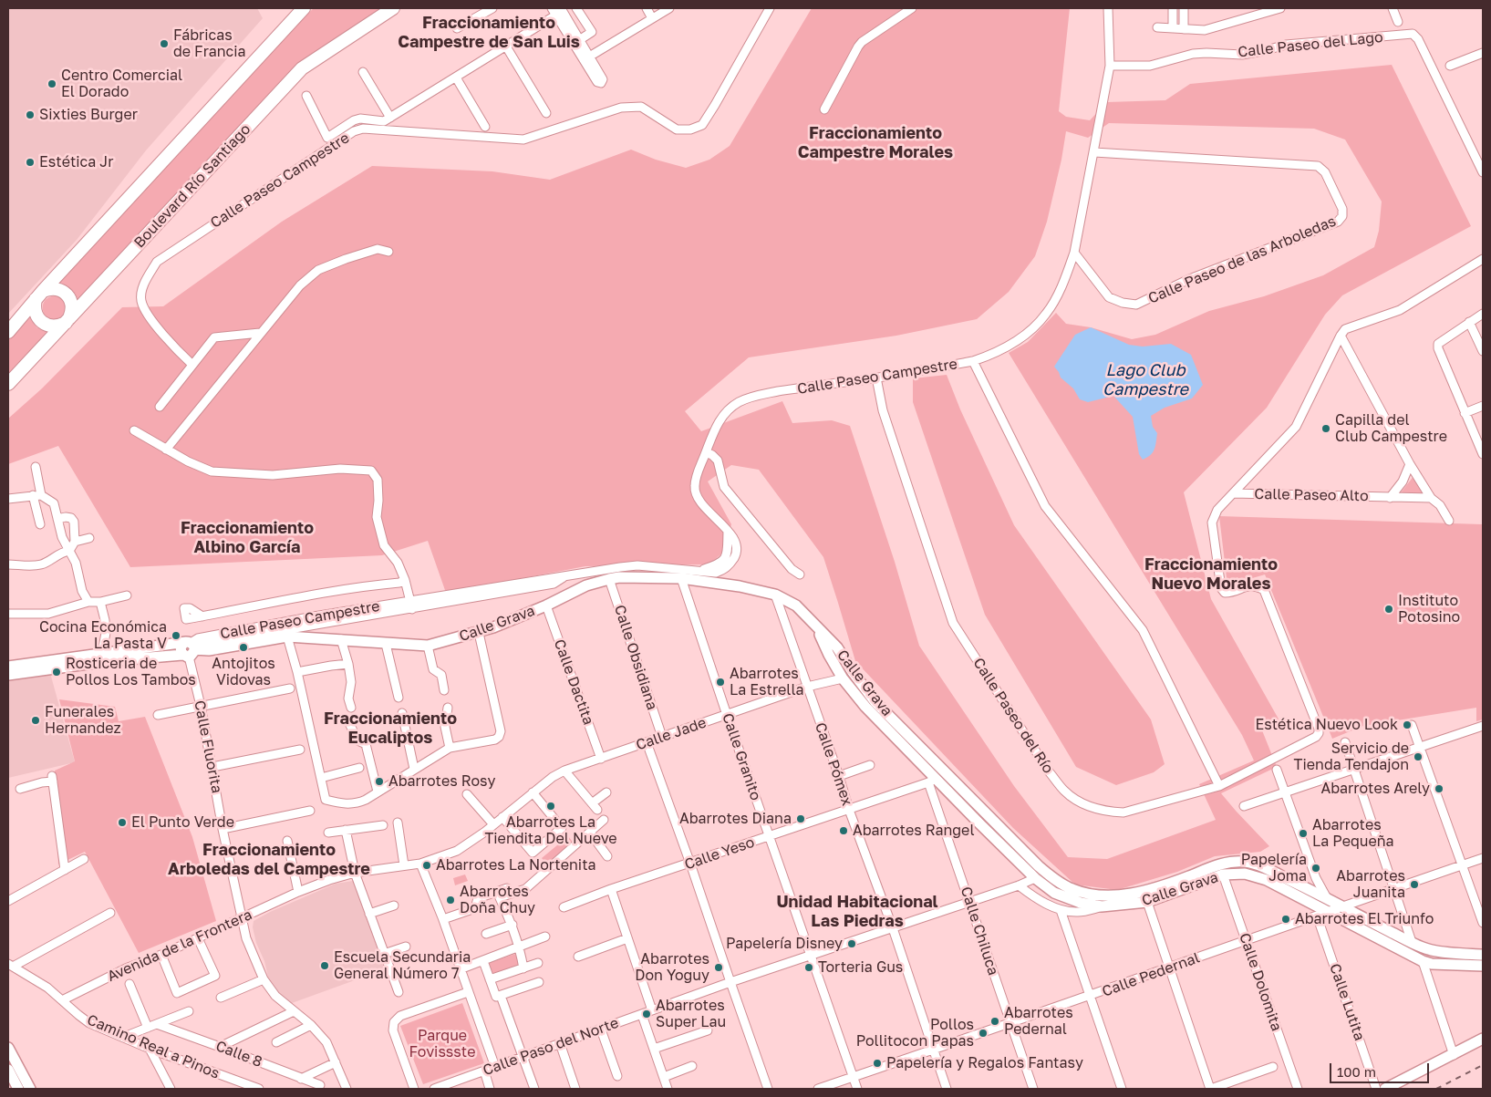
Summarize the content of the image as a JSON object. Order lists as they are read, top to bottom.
{
  "streets": {
    "main road": ["Boulevard Río Santiago", "Calle Grava"],
    "street": [
      "Calle Paseo del Lago",
      "Calle Paseo Campestre",
      "Calle Paseo de las Arboledas",
      "Calle Paseo Alto",
      "Calle Obsidiana",
      "Calle Dactita",
      "Calle Paseo del Río",
      "Calle Jade",
      "Calle Fluorita",
      "Calle Granito",
      "Calle Pómex",
      "Calle Yeso",
      "Calle Chiluca",
      "Avenida de la Frontera",
      "Calle Pedernal",
      "Calle Dolomita",
      "Calle Lutita",
      "Camino Real a Pinos",
      "Calle Paso del Norte",
      "Calle 8"
    ]
  },
  "crossings": [
    ["Calle Paseo del Lago", "Calle Paseo Campestre"],
    ["Calle Paseo Campestre", "Calle Paseo de las Arboledas"],
    ["Calle Paseo Campestre", "Calle Grava"],
    ["Calle Paseo Campestre", "Calle Paseo del Río"],
    ["Calle Paseo Campestre", "Calle Fluorita"],
    ["Calle Paseo Alto", "Calle Paseo del Río"],
    ["Calle Grava", "Calle Obsidiana"],
    ["Calle Grava", "Calle Dactita"],
    ["Calle Grava", "Calle Jade"],
    ["Calle Grava", "Calle Fluorita"],
    ["Calle Grava", "Calle Granito"],
    ["Calle Grava", "Calle Pómex"],
    ["Calle Grava", "Calle Yeso"],
    ["Calle Grava", "Calle Chiluca"],
    ["Calle Grava", "Calle Pedernal"],
    ["Calle Grava", "Calle Dolomita"],
    ["Calle Grava", "Calle Lutita"],
    ["Calle Grava", "Calle Paso del Norte"],
    ["Calle Obsidiana", "Calle Jade"],
    ["Calle Dactita", "Calle Jade"],
    ["Calle Jade", "Calle Granito"],
    ["Calle Jade", "Calle Pómex"],
    ["Calle Jade", "Avenida de la Frontera"],
    ["Calle Fluorita", "Avenida de la Frontera"],
    ["Calle Granito", "Calle Yeso"],
    ["Calle Granito", "Calle Pedernal"],
    ["Calle Granito", "Calle Paso del Norte"],
    ["Calle Pómex", "Calle Yeso"],
    ["Calle Pómex", "Calle Pedernal"],
    ["Calle Pómex", "Calle Paso del Norte"],
    ["Calle Yeso", "Calle Chiluca"],
    ["Calle Chiluca", "Calle Pedernal"],
    ["Calle Chiluca", "Calle Paso del Norte"],
    ["Avenida de la Frontera", "Camino Real a Pinos"],
    ["Calle Pedernal", "Calle Dolomita"],
    ["Calle Pedernal", "Calle Lutita"]
  ],
  "districts": [
    "Fraccionamiento Campestre de San Luis",
    "Fraccionamiento Campestre Morales",
    "Fraccionamiento Albino García",
    "Fraccionamiento Nuevo Morales",
    "Fraccionamiento Eucaliptos",
    "Fraccionamiento Arboledas del Campestre",
    "Unidad Habitacional Las Piedras"
  ],
  "water": ["Lago Club Campestre"],
  "parks": ["Parque Fovissste"],
  "places": [
    "Fábricas de Francia",
    "Centro Comercial El Dorado",
    "Sixties Burger",
    "Estética Jr",
    "Capilla del Club Campestre",
    "Instituto Potosino",
    "Cocina Económica La Pasta V",
    "Antojitos Vidovas",
    "Rosticeria de Pollos Los Tambos",
    "Abarrotes La Estrella",
    "Funerales Hernandez",
    "Estética Nuevo Look",
    "Servicio de Tienda Tendajon",
    "Abarrotes Rosy",
    "Abarrotes Arely",
    "Abarrotes La Tiendita Del Nueve",
    "Abarrotes Diana",
    "El Punto Verde",
    "Abarrotes Rangel",
    "Abarrotes La Pequeña",
    "Abarrotes La Nortenita",
    "Papelería Joma",
    "Abarrotes Juanita",
    "Abarrotes Doña Chuy",
    "Abarrotes El Triunfo",
    "Papelería Disney",
    "Escuela Secundaria General Número 7",
    "Abarrotes Don Yoguy",
    "Torteria Gus",
    "Abarrotes Super Lau",
    "Abarrotes Pedernal",
    "Pollos Pollitocon Papas",
    "Papelería y Regalos Fantasy"
  ],
  "scale_bar": "100 m"
}
